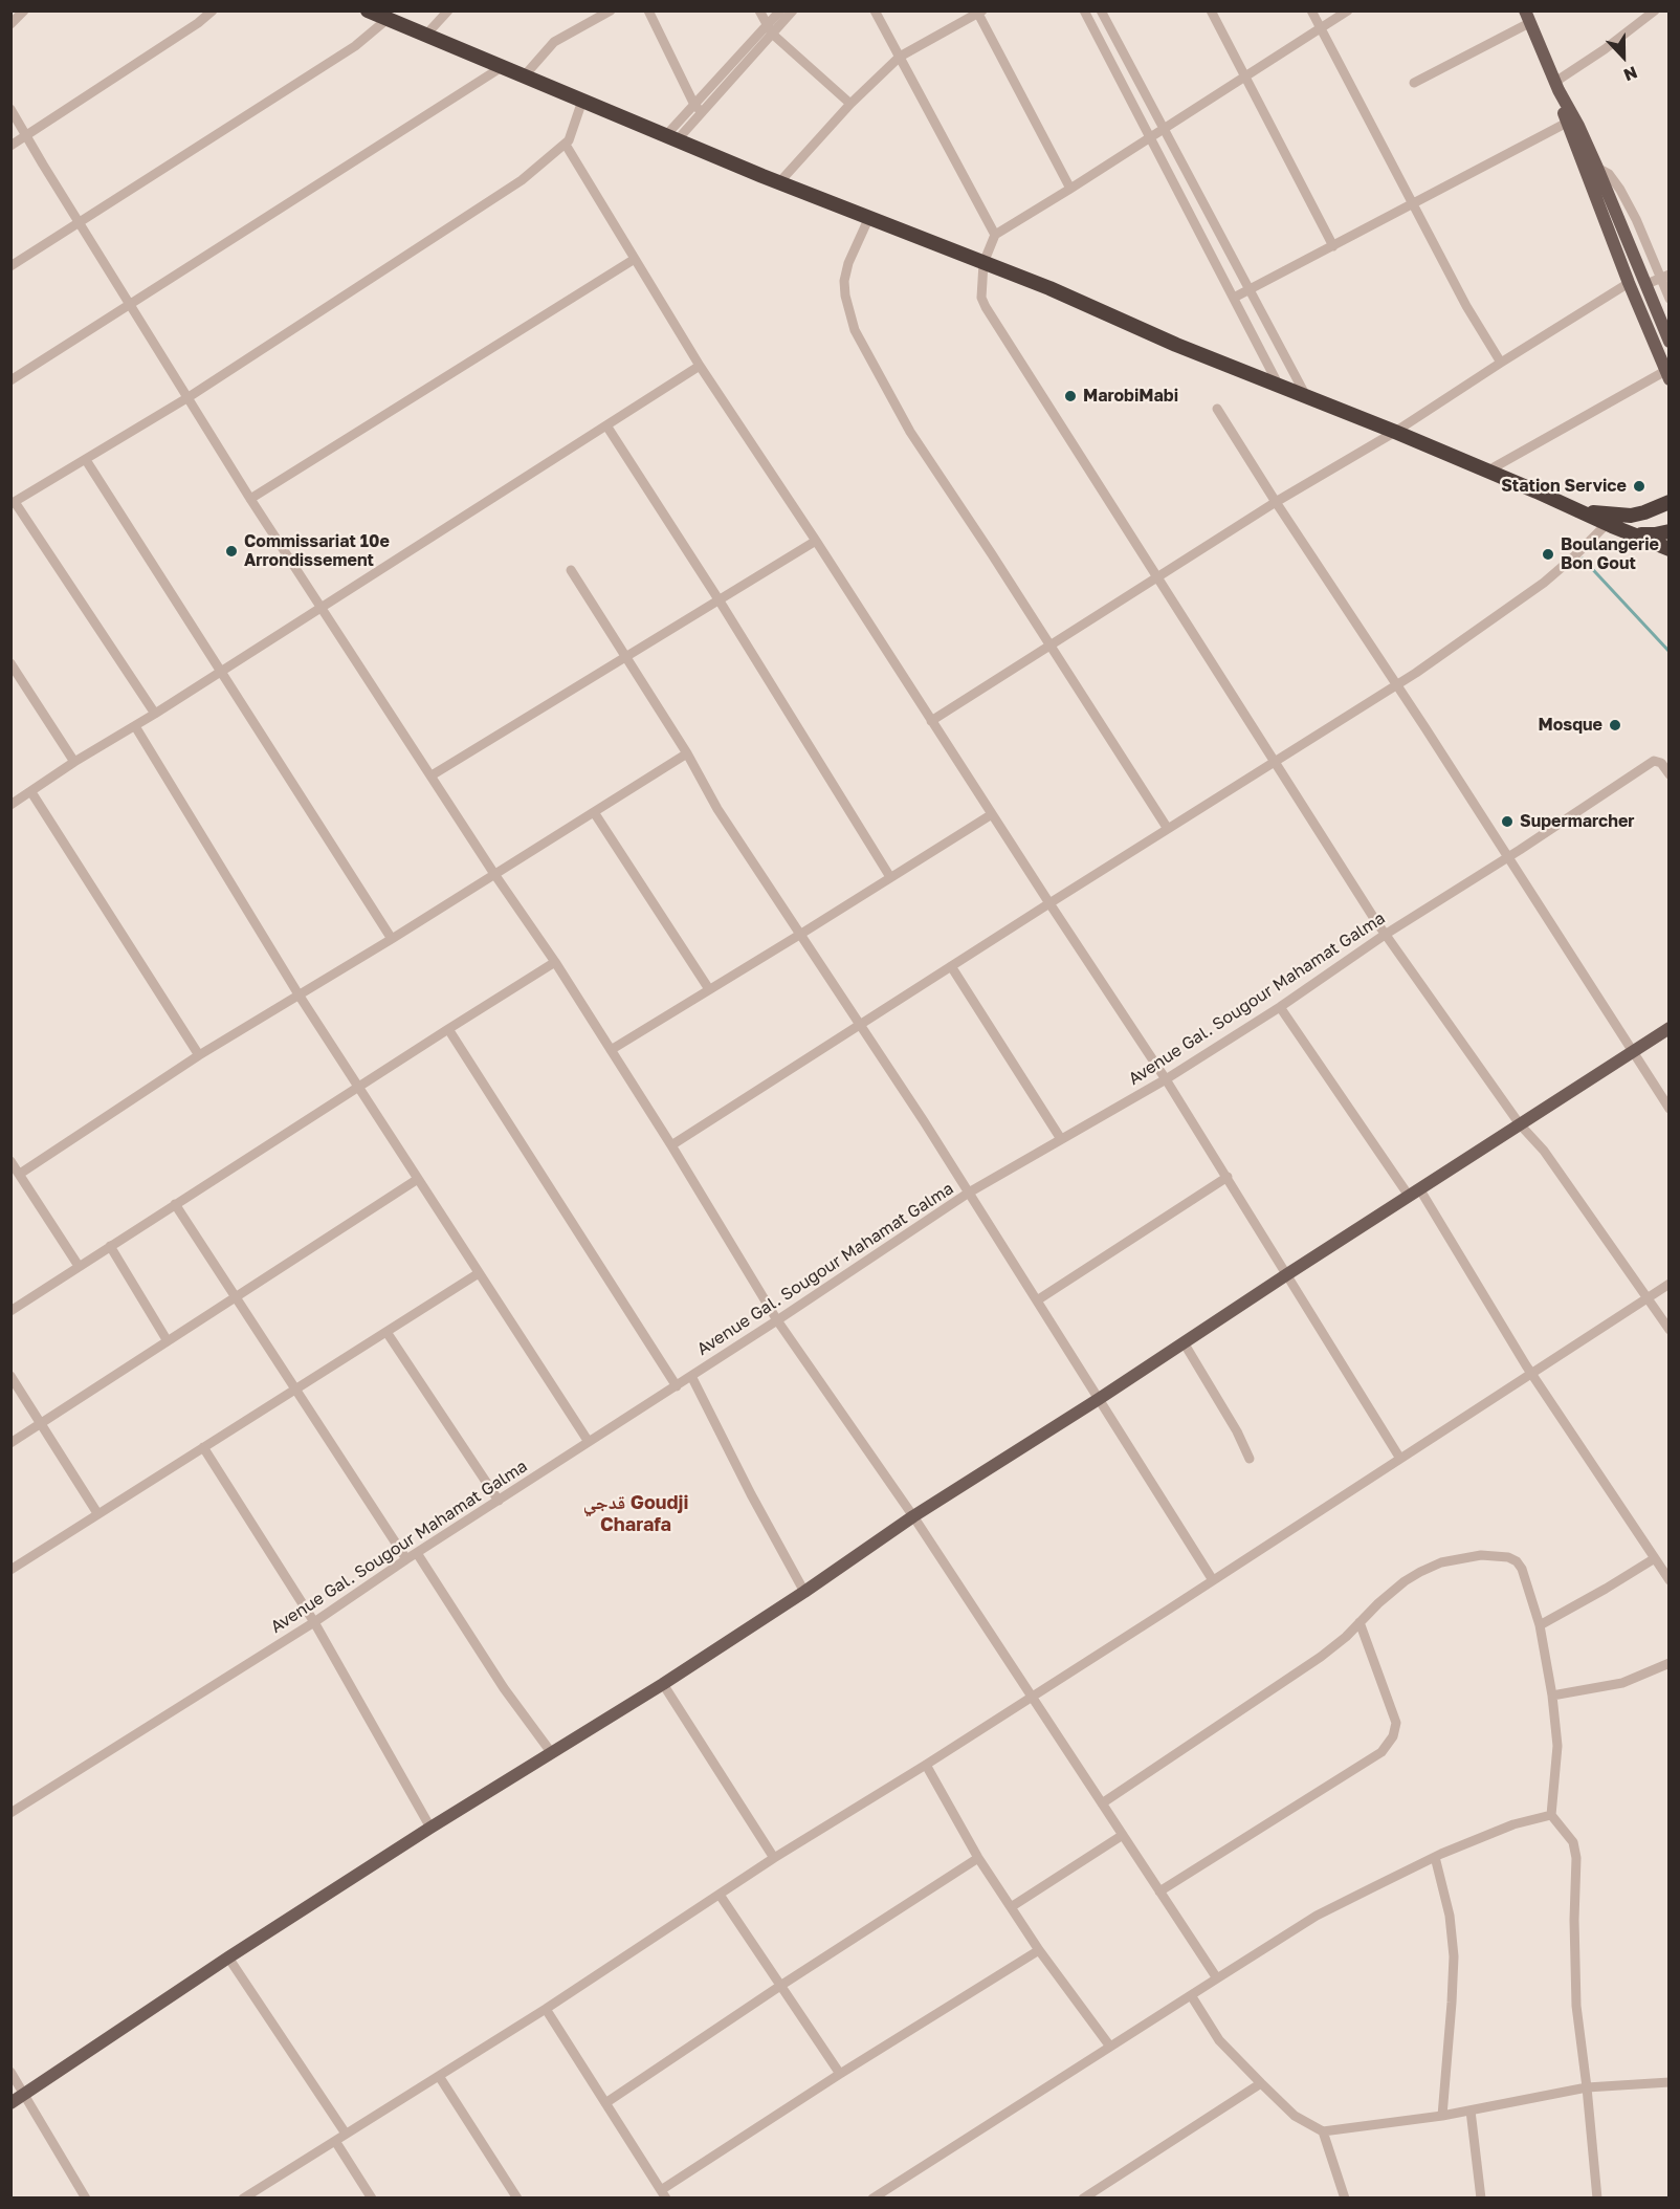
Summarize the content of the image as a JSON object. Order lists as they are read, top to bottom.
{
  "streets": {
    "street": ["Avenue Gal. Sougour Mahamat Galma"]
  },
  "districts": ["قدجي Goudji Charafa"],
  "places": [
    "MarobiMabi",
    "Station Service",
    "Commissariat 10e Arrondissement",
    "Boulangerie Bon Gout",
    "Mosque",
    "Supermarcher"
  ],
  "north": "bottom"
}
